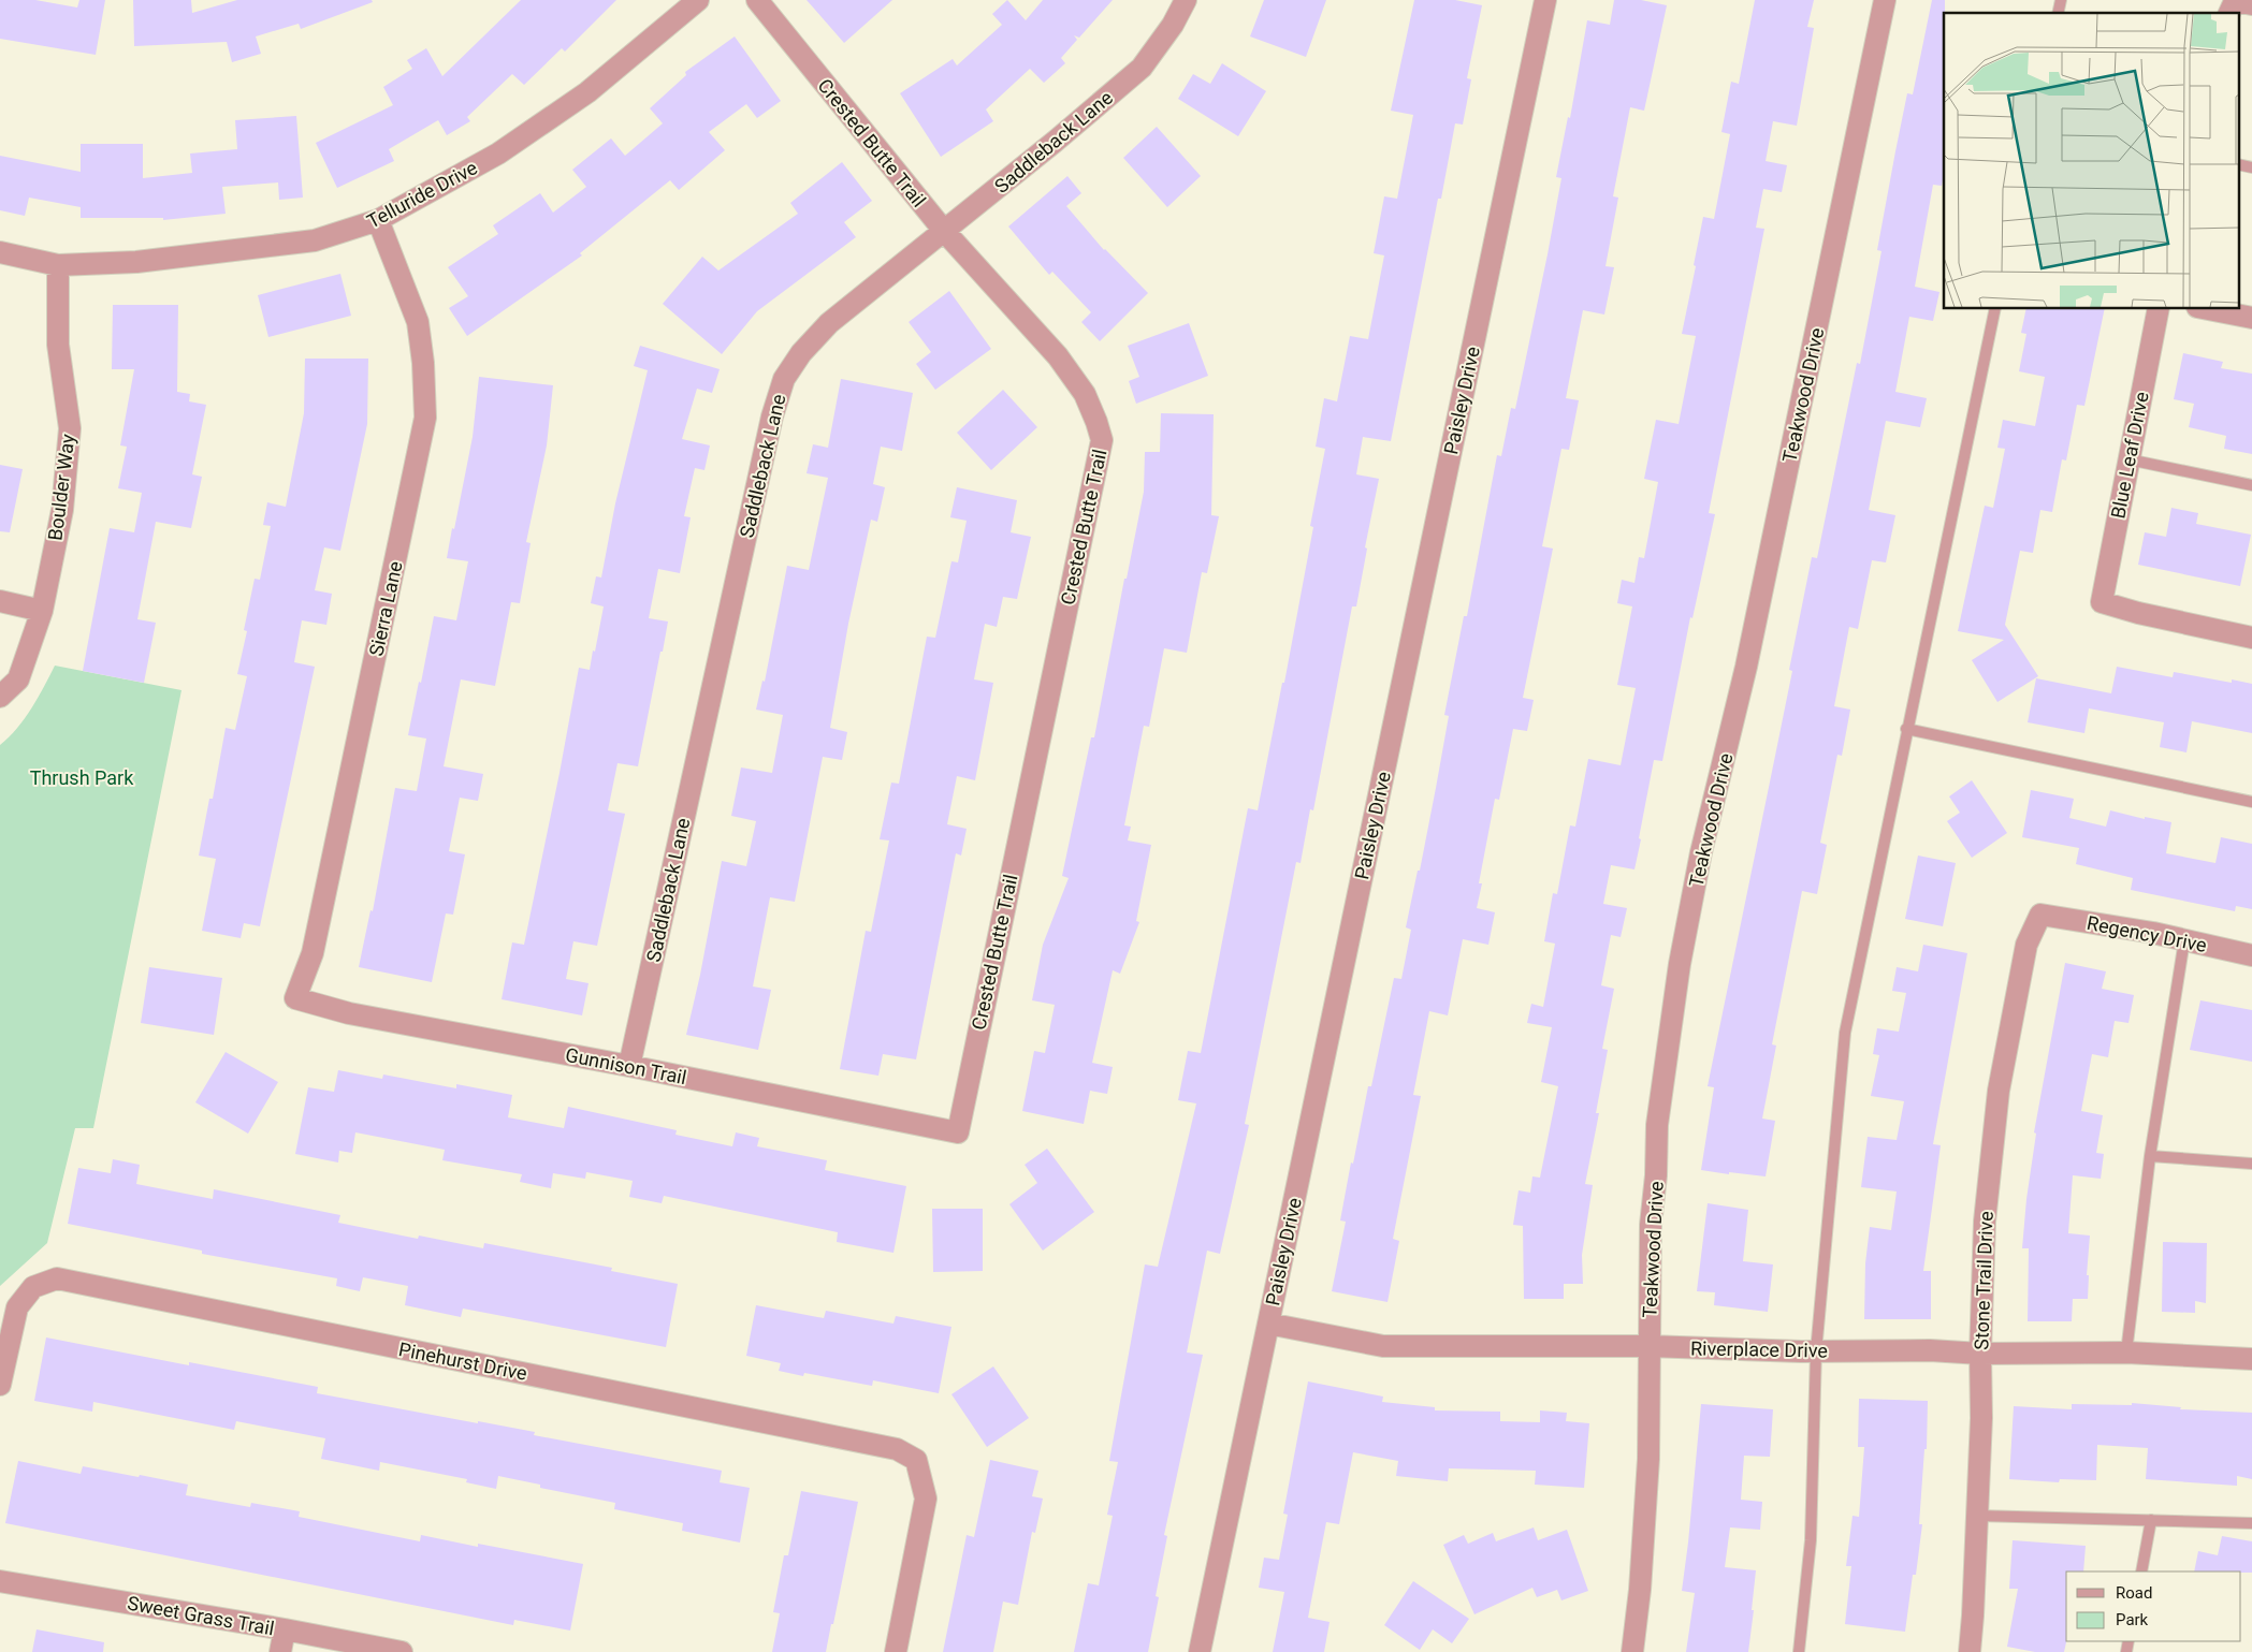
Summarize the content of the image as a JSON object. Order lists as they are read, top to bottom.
{
  "streets": {
    "street": [
      "Saddleback Lane",
      "Crested Butte Trail",
      "Telluride Drive",
      "Teakwood Drive",
      "Paisley Drive",
      "Blue Leaf Drive",
      "Boulder Way",
      "Sierra Lane",
      "Regency Drive",
      "Gunnison Trail",
      "Stone Trail Drive",
      "Riverplace Drive",
      "Pinehurst Drive",
      "Sweet Grass Trail"
    ]
  },
  "crossings": [
    ["Saddleback Lane", "Crested Butte Trail"],
    ["Saddleback Lane", "Gunnison Trail"],
    ["Crested Butte Trail", "Gunnison Trail"],
    ["Telluride Drive", "Boulder Way"],
    ["Telluride Drive", "Sierra Lane"],
    ["Teakwood Drive", "Riverplace Drive"],
    ["Paisley Drive", "Riverplace Drive"],
    ["Sierra Lane", "Gunnison Trail"],
    ["Regency Drive", "Stone Trail Drive"],
    ["Stone Trail Drive", "Riverplace Drive"]
  ],
  "parks": ["Thrush Park"],
  "legend": ["Road", "Park"]
}
